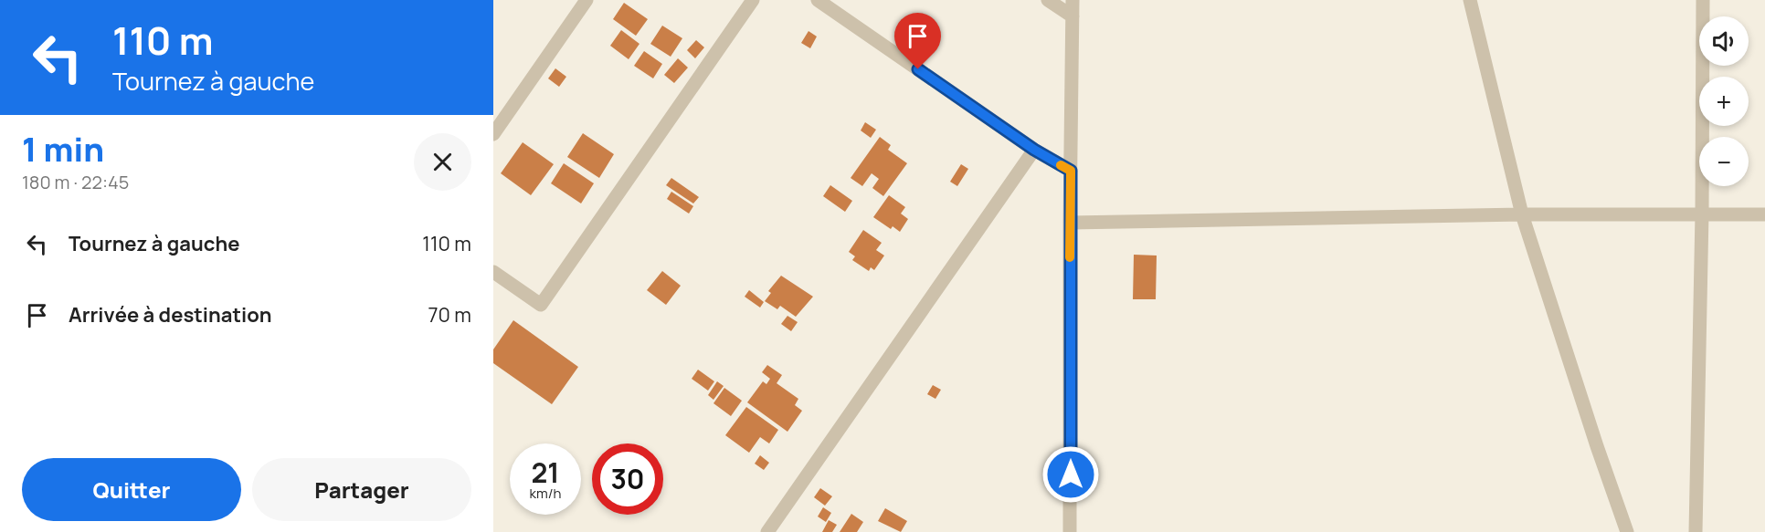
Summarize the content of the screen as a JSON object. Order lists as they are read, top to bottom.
{
  "page": {
    "turn": ["110 m", "Tournez à gauche"],
    "map_buttons": ["+", "−"],
    "heading": ["1 min", "180 m · 22:45"],
    "list": [
      {
        "name": "Tournez à gauche",
        "value": "110 m"
      },
      {
        "name": "Arrivée à destination",
        "value": "70 m"
      }
    ],
    "speed": "21 km/h",
    "limit": "30",
    "buttons": ["Quitter", "Partager"]
  }
}
